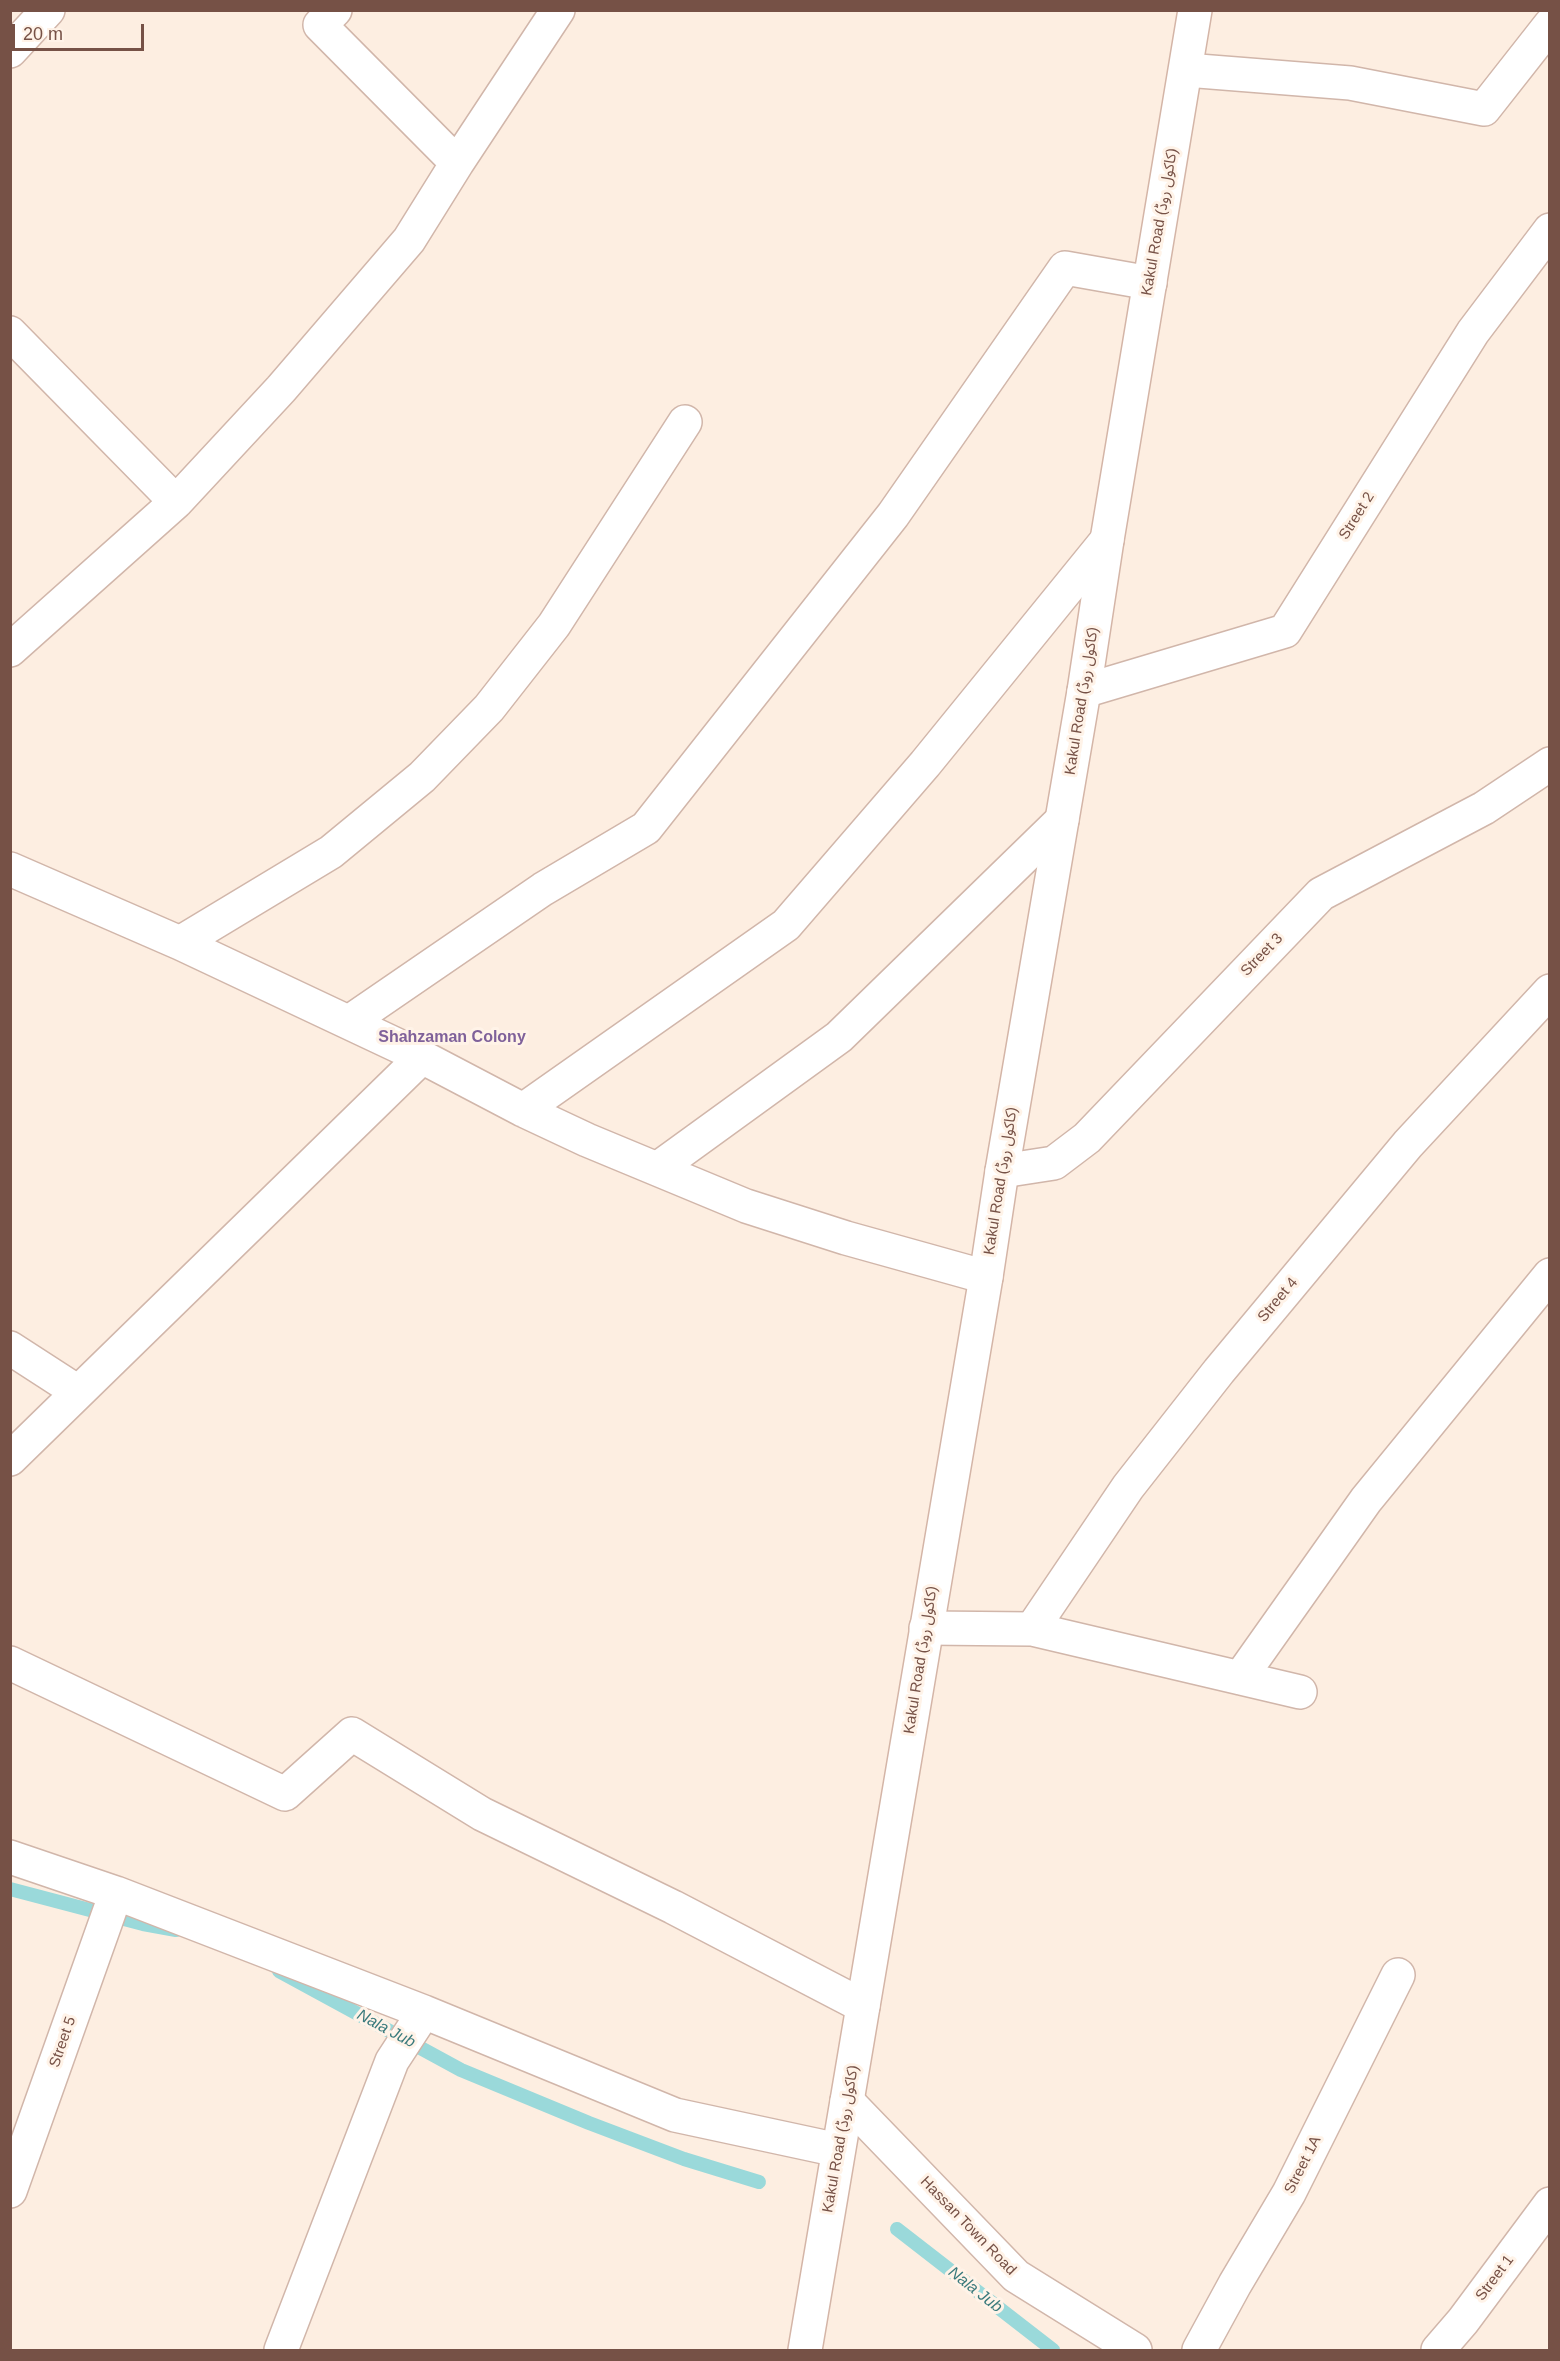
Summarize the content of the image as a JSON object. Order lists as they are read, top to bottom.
{
  "streets": {
    "street": [
      "Kakul Road (کاکول روڈ)",
      "Street 2",
      "Street 3",
      "Street 4",
      "Street 5",
      "Street 1A",
      "Hassan Town Road",
      "Street 1"
    ]
  },
  "crossings": [
    ["Kakul Road (کاکول روڈ)", "Street 2"],
    ["Kakul Road (کاکول روڈ)", "Street 3"],
    ["Kakul Road (کاکول روڈ)", "Hassan Town Road"]
  ],
  "districts": ["Shahzaman Colony"],
  "water": ["Nala Jub"],
  "scale_bar": "20 m"
}
